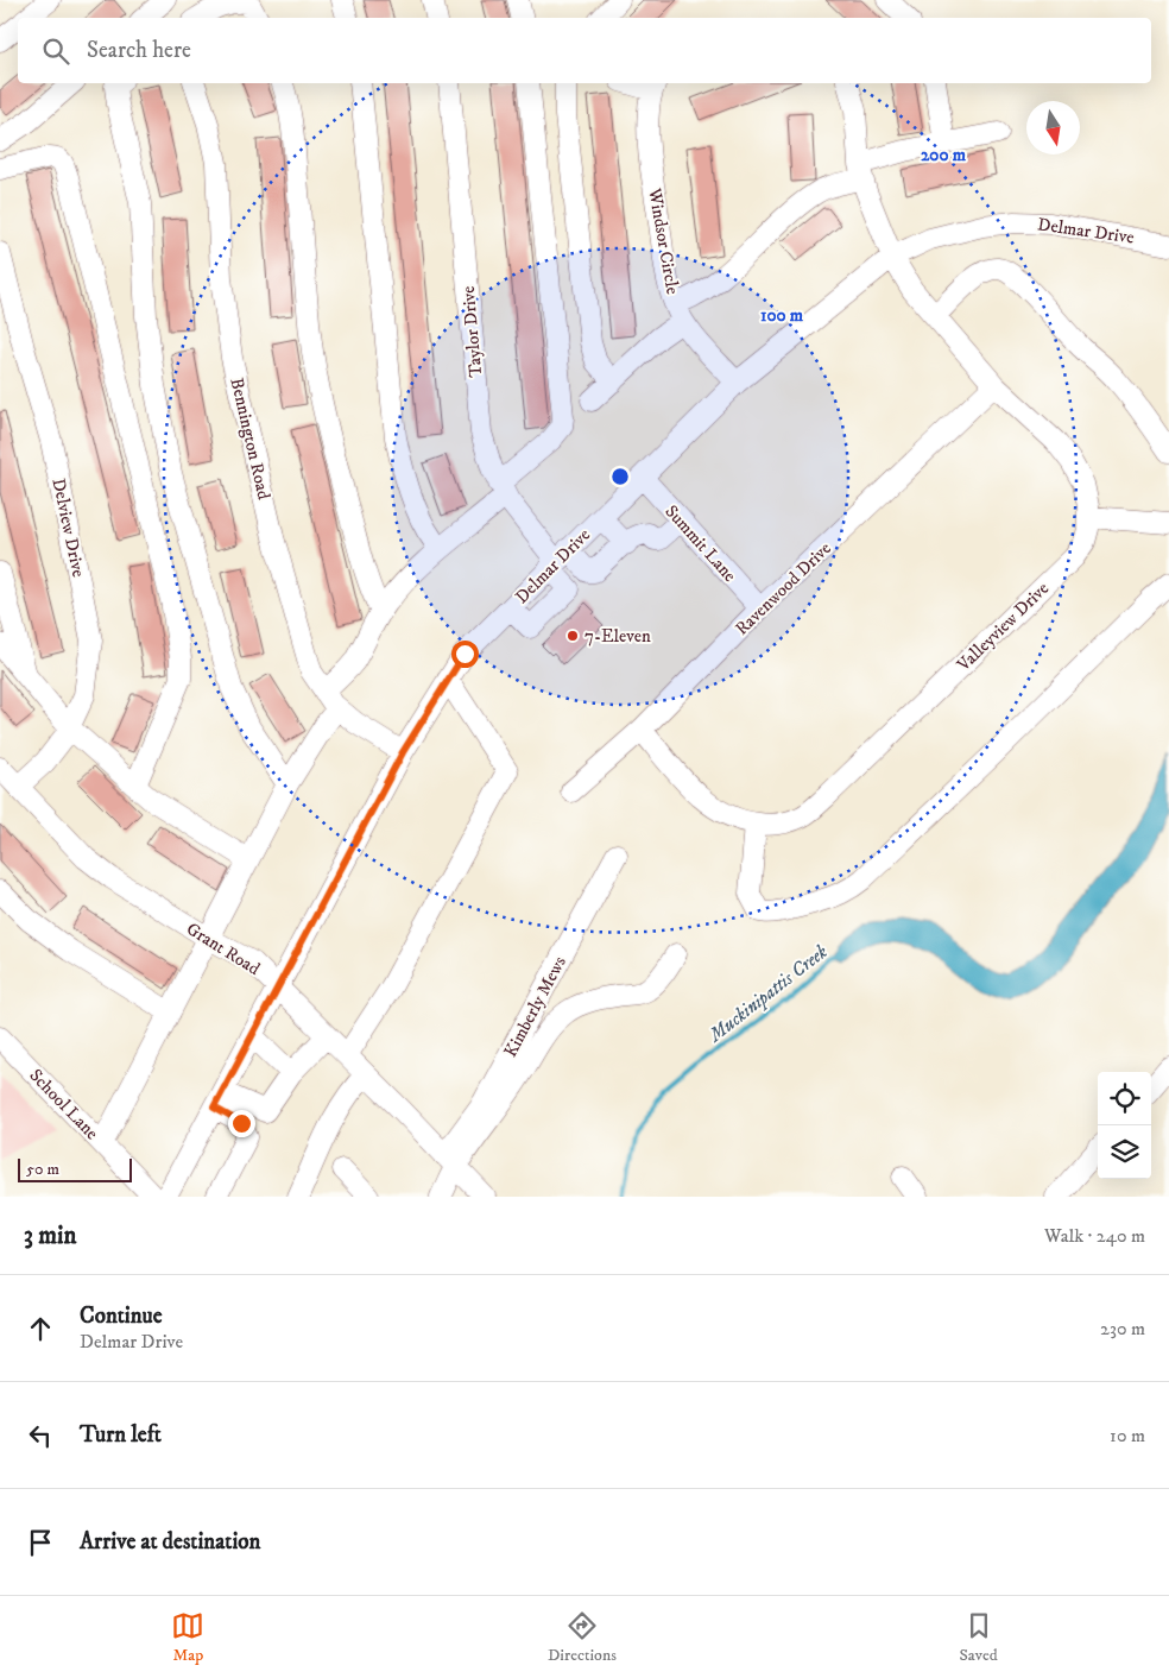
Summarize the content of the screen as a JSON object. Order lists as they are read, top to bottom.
{
  "streets": {
    "street": [
      "Delmar Drive",
      "Windsor Circle",
      "Taylor Drive",
      "Bennington Road",
      "Delview Drive",
      "Summit Lane",
      "Ravenwood Drive",
      "Valleyview Drive",
      "Grant Road",
      "Kimberly Mews",
      "School Lane"
    ]
  },
  "crossings": [
    ["Delmar Drive", "Windsor Circle"],
    ["Delmar Drive", "Taylor Drive"],
    ["Delmar Drive", "Bennington Road"],
    ["Delmar Drive", "Summit Lane"],
    ["Delmar Drive", "Valleyview Drive"],
    ["Delmar Drive", "Grant Road"],
    ["Delview Drive", "Grant Road"],
    ["Summit Lane", "Ravenwood Drive"],
    ["Ravenwood Drive", "Valleyview Drive"],
    ["Grant Road", "Kimberly Mews"]
  ],
  "water": ["Muckinipattis Creek"],
  "places": ["7-Eleven"],
  "scale_bar": "50 m",
  "north": "bottom",
  "page": {
    "search": "Search here",
    "scale": "50 m",
    "heading": ["3 min", "Walk · 240 m"],
    "list": [
      ["Continue", "Delmar Drive", "230 m"],
      ["Turn left", "10 m"],
      "Arrive at destination"
    ],
    "nav": ["Map", "Directions", "Saved"]
  },
  "rings": ["200 m", "100 m"]
}
